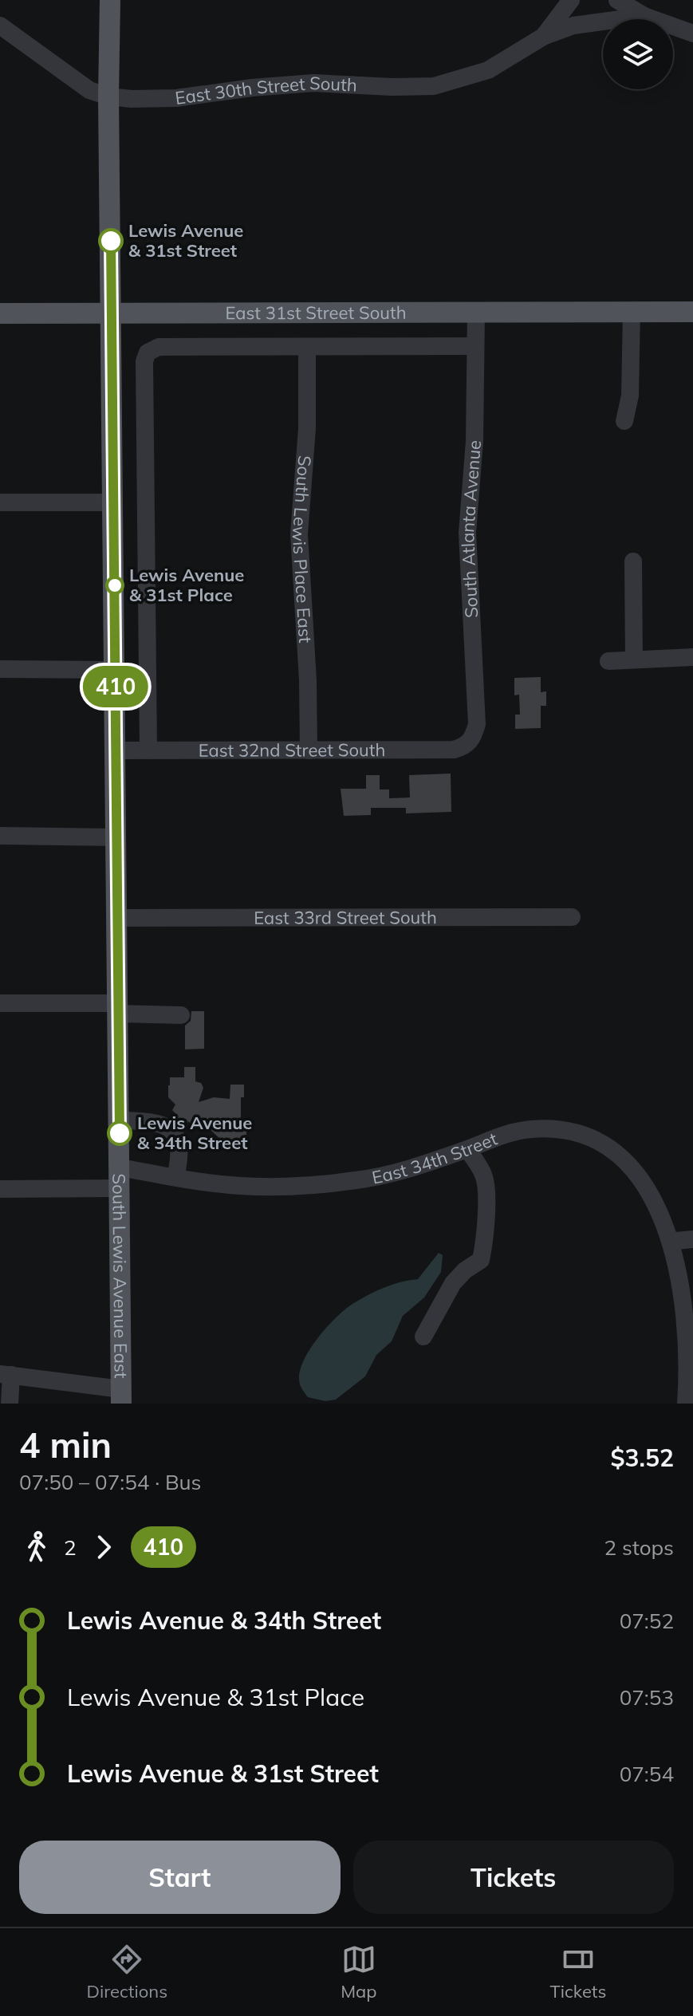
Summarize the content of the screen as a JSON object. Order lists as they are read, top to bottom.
{
  "streets": {
    "main road": ["East 31st Street South", "South Lewis Avenue East"],
    "street": [
      "East 30th Street South",
      "South Atlanta Avenue",
      "South Lewis Place East",
      "East 32nd Street South",
      "East 33rd Street South",
      "East 34th Street"
    ]
  },
  "crossings": [
    ["East 30th Street South", "South Lewis Avenue East"],
    ["East 31st Street South", "South Atlanta Avenue"],
    ["East 31st Street South", "South Lewis Place East"],
    ["East 31st Street South", "East 32nd Street South"],
    ["East 31st Street South", "South Lewis Avenue East"],
    ["South Atlanta Avenue", "East 32nd Street South"],
    ["South Lewis Place East", "East 32nd Street South"],
    ["East 32nd Street South", "South Lewis Avenue East"],
    ["East 33rd Street South", "South Lewis Avenue East"],
    ["East 34th Street", "South Lewis Avenue East"]
  ],
  "places": ["Lewis Avenue & 31st Street", "Lewis Avenue & 31st Place", "Lewis Avenue & 34th Street"],
  "lines": ["bus line 410"],
  "page": {
    "on_map": "410",
    "heading": ["4 min", "07:50 – 07:54 · Bus", "$3.52"],
    "legs": ["2", "410", "2 stops"],
    "list": [
      {
        "name": "Lewis Avenue & 34th Street",
        "value": "07:52"
      },
      {
        "name": "Lewis Avenue & 31st Place",
        "value": "07:53"
      },
      {
        "name": "Lewis Avenue & 31st Street",
        "value": "07:54"
      }
    ],
    "buttons": ["Start", "Tickets"],
    "tabs": ["Directions", "Map", "Tickets"]
  }
}
